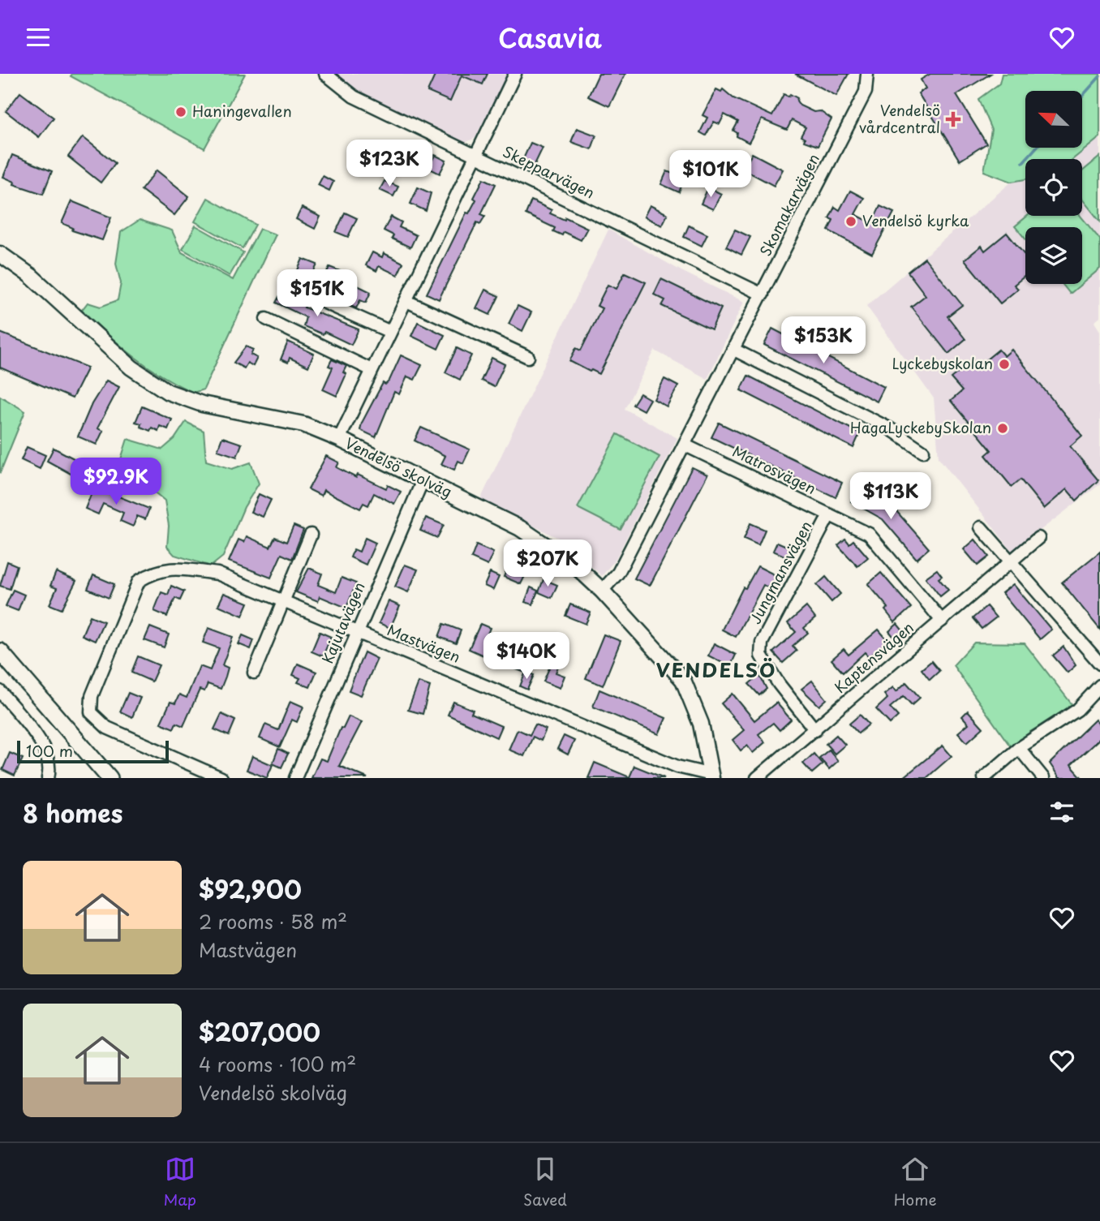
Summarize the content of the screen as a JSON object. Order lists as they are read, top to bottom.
{
  "streets": {
    "street": [
      "Skepparvägen",
      "Skomakarvägen",
      "Vendelsö skolväg",
      "Matrosvägen",
      "Jungmansvägen",
      "Kajutavägen",
      "Mastvägen",
      "Kaptensvägen"
    ]
  },
  "crossings": [
    ["Skepparvägen", "Skomakarvägen"],
    ["Skomakarvägen", "Vendelsö skolväg"],
    ["Skomakarvägen", "Matrosvägen"],
    ["Vendelsö skolväg", "Kajutavägen"],
    ["Vendelsö skolväg", "Mastvägen"],
    ["Matrosvägen", "Jungmansvägen"],
    ["Matrosvägen", "Kaptensvägen"],
    ["Jungmansvägen", "Kaptensvägen"],
    ["Kajutavägen", "Mastvägen"]
  ],
  "districts": ["VENDELSÖ"],
  "places": {
    "other": [
      "Haningevallen",
      "Vendelsö kyrka",
      "Lyckebyskolan",
      "HagaLyckebySkolan"
    ],
    "health": ["Vendelsö vårdcentral"]
  },
  "scale_bar": "100 m",
  "north": "top left",
  "page": {
    "header": "Casavia",
    "price": [
      "$123K",
      "$101K",
      "$151K",
      "$153K",
      "$92.9K",
      "$113K",
      "$207K",
      "$140K"
    ],
    "scale": "100 m",
    "heading": "8 homes",
    "list": [
      {
        "name": "$92,900",
        "note": "2 rooms · 58 m² · Mastvägen"
      },
      {
        "name": "$207,000",
        "note": "4 rooms · 100 m² · Vendelsö skolväg"
      }
    ],
    "tabs": ["Map", "Saved", "Home"]
  }
}
